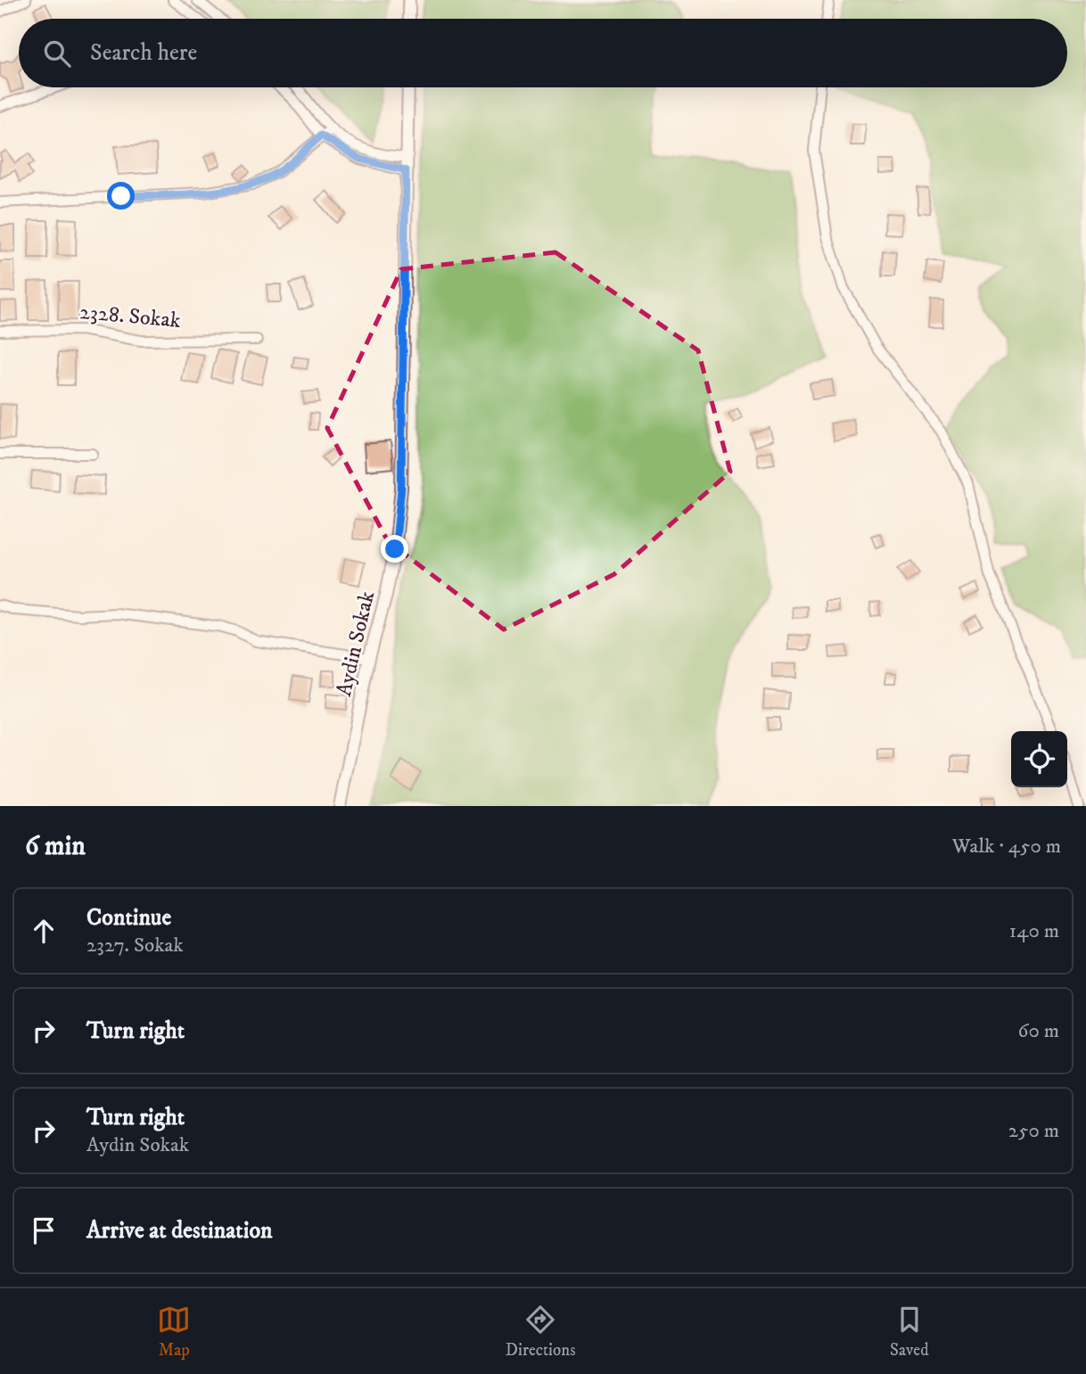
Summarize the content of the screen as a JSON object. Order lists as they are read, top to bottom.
{
  "streets": {
    "street": ["2328. Sokak", "Aydin Sokak"]
  },
  "page": {
    "search": "Search here",
    "heading": ["6 min", "Walk · 450 m"],
    "list": [
      ["Continue", "2327. Sokak", "140 m"],
      ["Turn right", "60 m"],
      ["Turn right", "Aydin Sokak", "250 m"],
      "Arrive at destination"
    ],
    "nav": ["Map", "Directions", "Saved"]
  }
}
